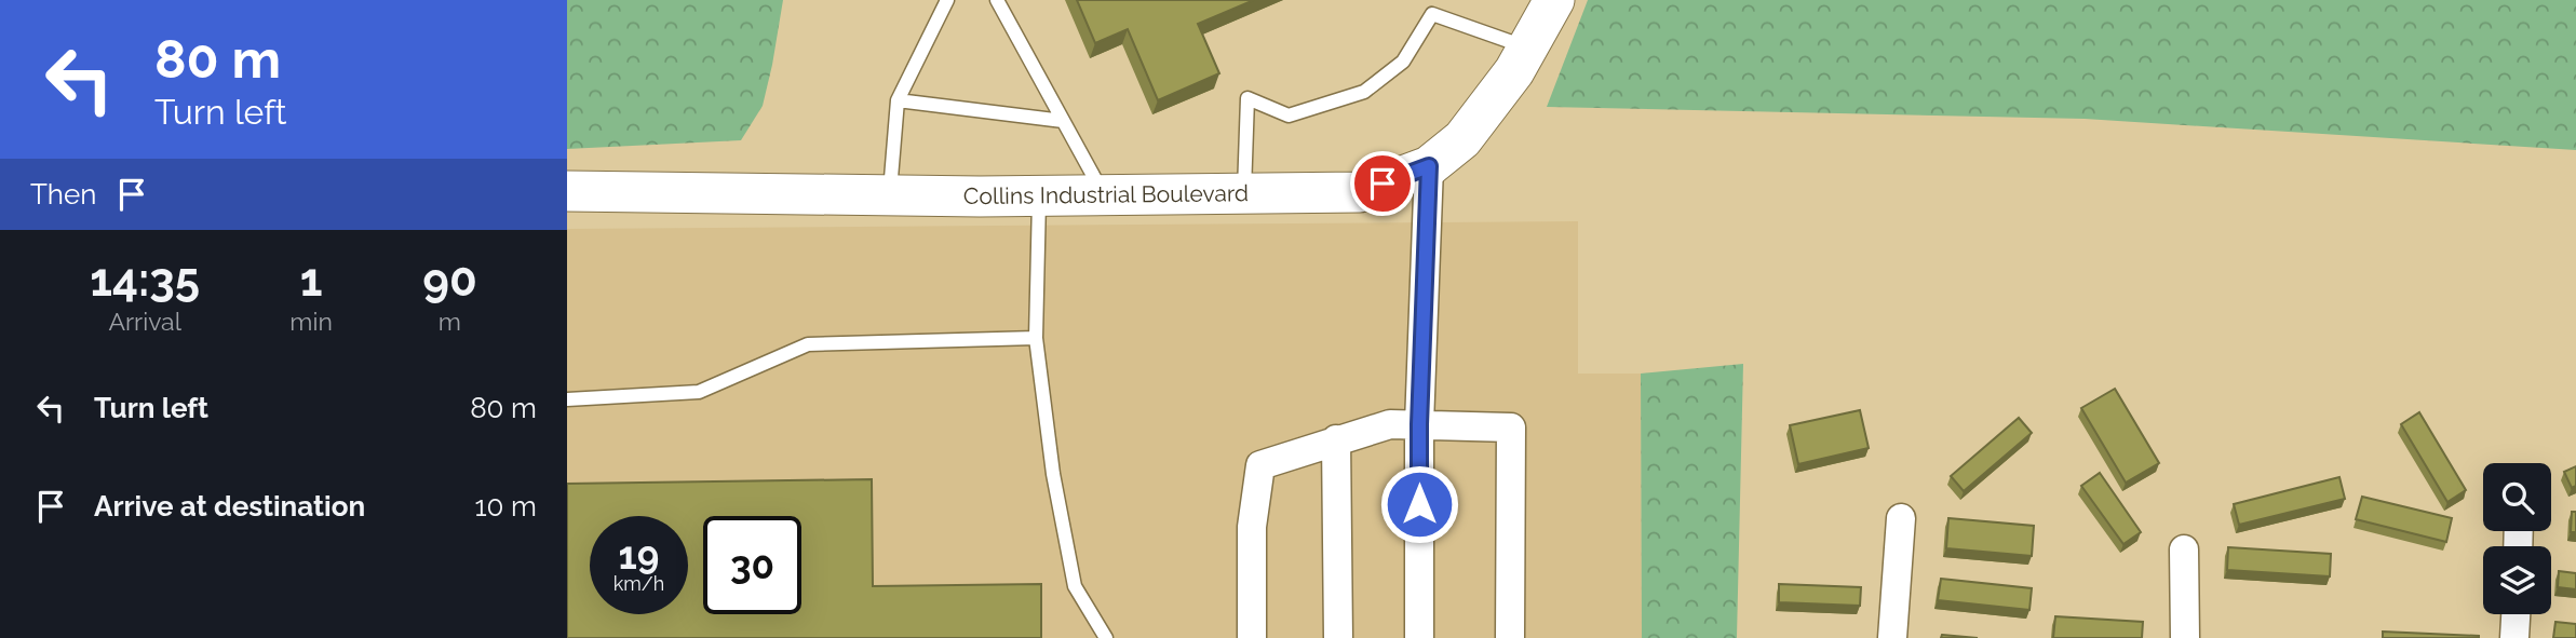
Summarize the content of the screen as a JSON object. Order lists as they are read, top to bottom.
{
  "streets": {
    "street": ["Collins Industrial Boulevard"]
  },
  "page": {
    "turn": ["80 m", "Turn left"],
    "then": "Then",
    "eta": [
      "14:35",
      "Arrival",
      "1",
      "min",
      "90",
      "m"
    ],
    "list": [
      {
        "name": "Turn left",
        "value": "80 m"
      },
      {
        "name": "Arrive at destination",
        "value": "10 m"
      }
    ],
    "speed": "19 km/h",
    "limit": "30"
  }
}
